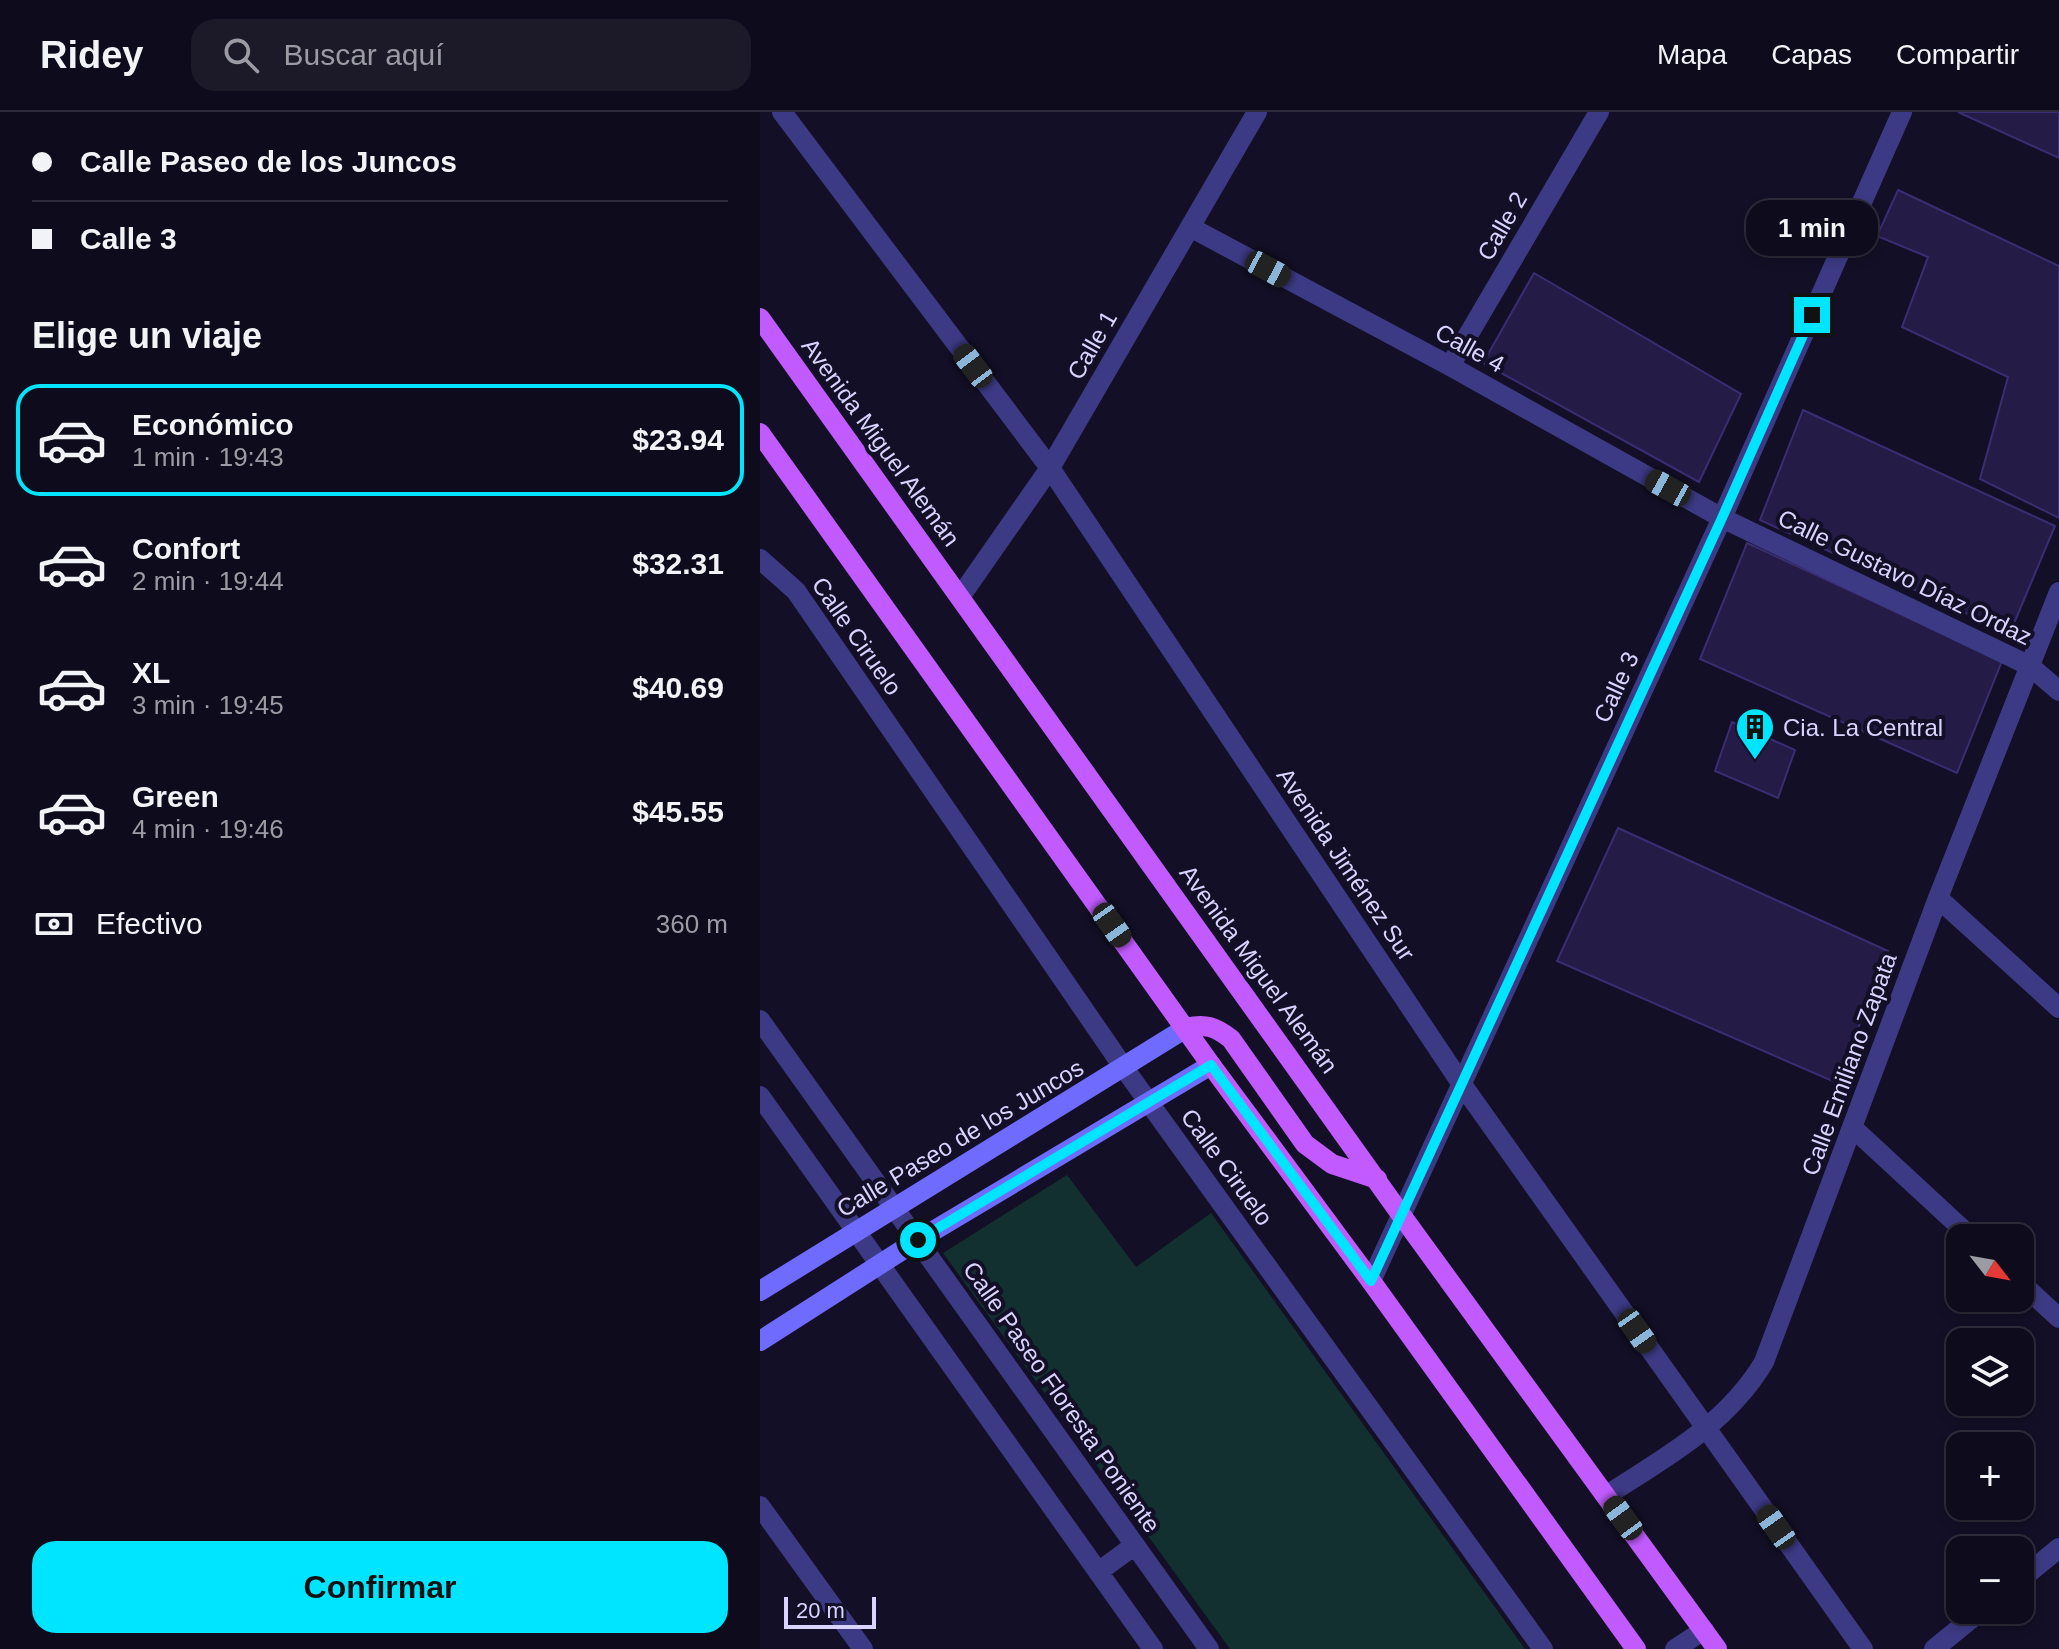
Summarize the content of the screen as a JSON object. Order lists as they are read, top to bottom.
{
  "streets": {
    "main road": ["Avenida Miguel Alemán", "Calle Paseo de los Juncos"],
    "street": [
      "Calle 2",
      "Calle 1",
      "Calle 4",
      "Calle Gustavo Díaz Ordaz",
      "Calle Ciruelo",
      "Calle 3",
      "Avenida Jiménez Sur",
      "Calle Emiliano Zapata",
      "Calle Paseo Floresta Poniente"
    ]
  },
  "crossings": [
    ["Calle 2", "Calle 4"],
    ["Calle 1", "Calle 4"],
    ["Calle 1", "Avenida Miguel Alemán"],
    ["Calle 1", "Avenida Jiménez Sur"],
    ["Calle 4", "Calle Gustavo Díaz Ordaz"],
    ["Calle 4", "Calle 3"],
    ["Avenida Miguel Alemán", "Calle 3"],
    ["Avenida Miguel Alemán", "Calle Emiliano Zapata"],
    ["Calle Gustavo Díaz Ordaz", "Calle 3"],
    ["Calle Gustavo Díaz Ordaz", "Calle Emiliano Zapata"],
    ["Calle Ciruelo", "Calle Paseo de los Juncos"],
    ["Calle 3", "Avenida Jiménez Sur"],
    ["Avenida Jiménez Sur", "Calle Emiliano Zapata"],
    ["Calle Paseo de los Juncos", "Calle Paseo Floresta Poniente"]
  ],
  "places": {
    "building": ["Cia. La Central"]
  },
  "scale_bar": "20 m",
  "north": "bottom right",
  "page": {
    "header": "Ridey",
    "search": "Buscar aquí",
    "nav": ["Mapa", "Capas", "Compartir"],
    "banner": ["Calle Paseo de los Juncos", "Calle 3"],
    "bubble": "1 min",
    "heading": "Elige un viaje",
    "list": [
      {
        "name": "Económico",
        "note": "1 min · 19:43",
        "value": "$23.94"
      },
      {
        "name": "Confort",
        "note": "2 min · 19:44",
        "value": "$32.31"
      },
      {
        "name": "XL",
        "note": "3 min · 19:45",
        "value": "$40.69"
      },
      {
        "name": "Green",
        "note": "4 min · 19:46",
        "value": "$45.55"
      }
    ],
    "pay": ["Efectivo", "360 m"],
    "map_buttons": ["+", "−"],
    "buttons": "Confirmar",
    "scale": "20 m"
  }
}
